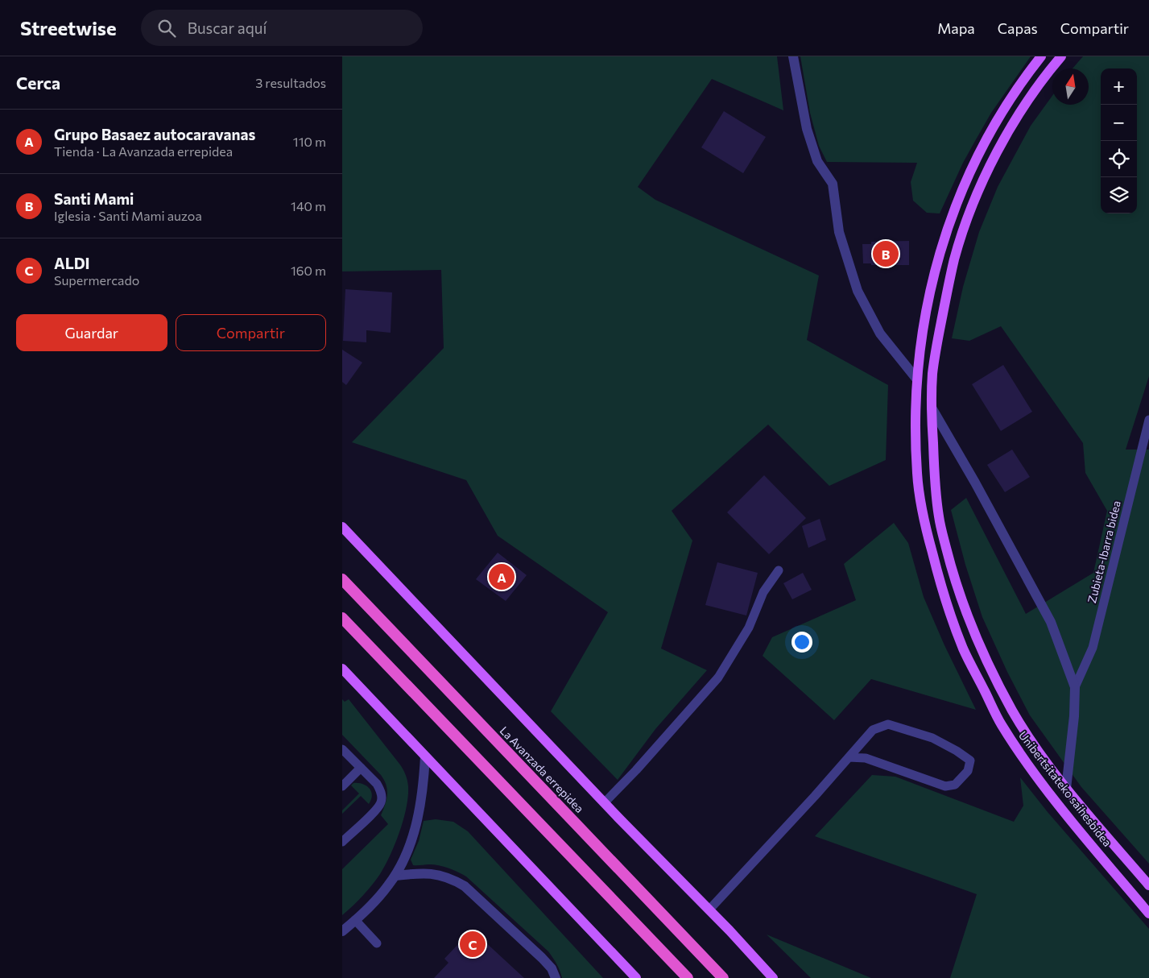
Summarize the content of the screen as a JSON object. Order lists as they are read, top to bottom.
{
  "streets": {
    "highway": ["La Avanzada errepidea"],
    "main road": ["Unibertsitateko saihesbidea"],
    "lane": ["Zubieta-Ibarra bidea"]
  },
  "north": "top",
  "page": {
    "header": "Streetwise",
    "search": "Buscar aquí",
    "nav": ["Mapa", "Capas", "Compartir"],
    "heading": ["Cerca", "3 resultados"],
    "map_buttons": ["+", "−"],
    "list": [
      {
        "mark": "A",
        "name": "Grupo Basaez autocaravanas",
        "note": "Tienda · La Avanzada errepidea",
        "value": "110 m"
      },
      {
        "mark": "B",
        "name": "Santi Mami",
        "note": "Iglesia · Santi Mami auzoa",
        "value": "140 m"
      },
      {
        "mark": "C",
        "name": "ALDI",
        "note": "Supermercado",
        "value": "160 m"
      }
    ],
    "pins": ["B", "A", "C"],
    "buttons": ["Guardar", "Compartir"]
  }
}
